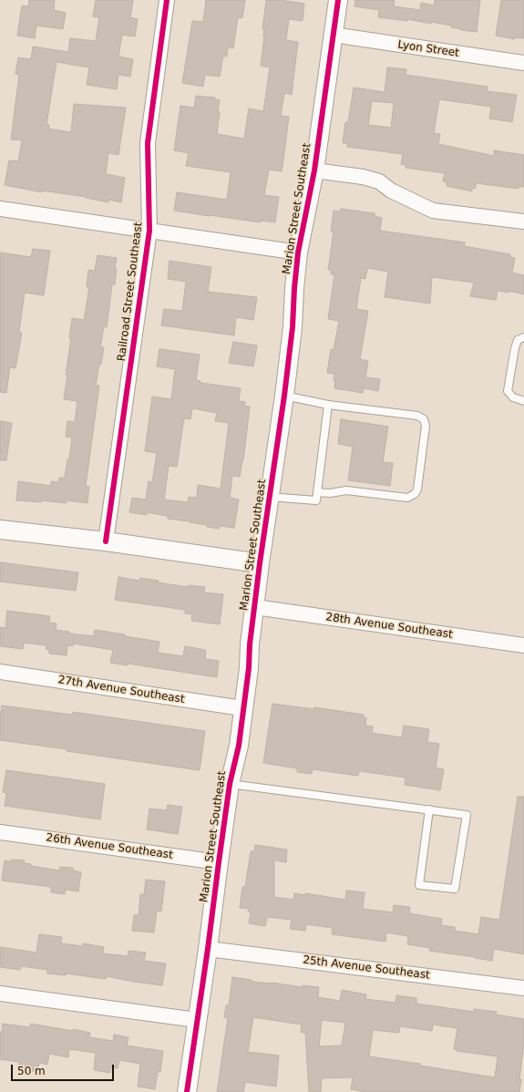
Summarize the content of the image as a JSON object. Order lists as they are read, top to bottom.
{
  "streets": {
    "street": [
      "Lyon Street",
      "Marion Street Southeast",
      "Railroad Street Southeast",
      "28th Avenue Southeast",
      "27th Avenue Southeast",
      "26th Avenue Southeast",
      "25th Avenue Southeast"
    ]
  },
  "crossings": [
    ["Lyon Street", "Marion Street Southeast"],
    ["Marion Street Southeast", "28th Avenue Southeast"],
    ["Marion Street Southeast", "27th Avenue Southeast"],
    ["Marion Street Southeast", "26th Avenue Southeast"],
    ["Marion Street Southeast", "25th Avenue Southeast"]
  ],
  "scale_bar": "50 m"
}
